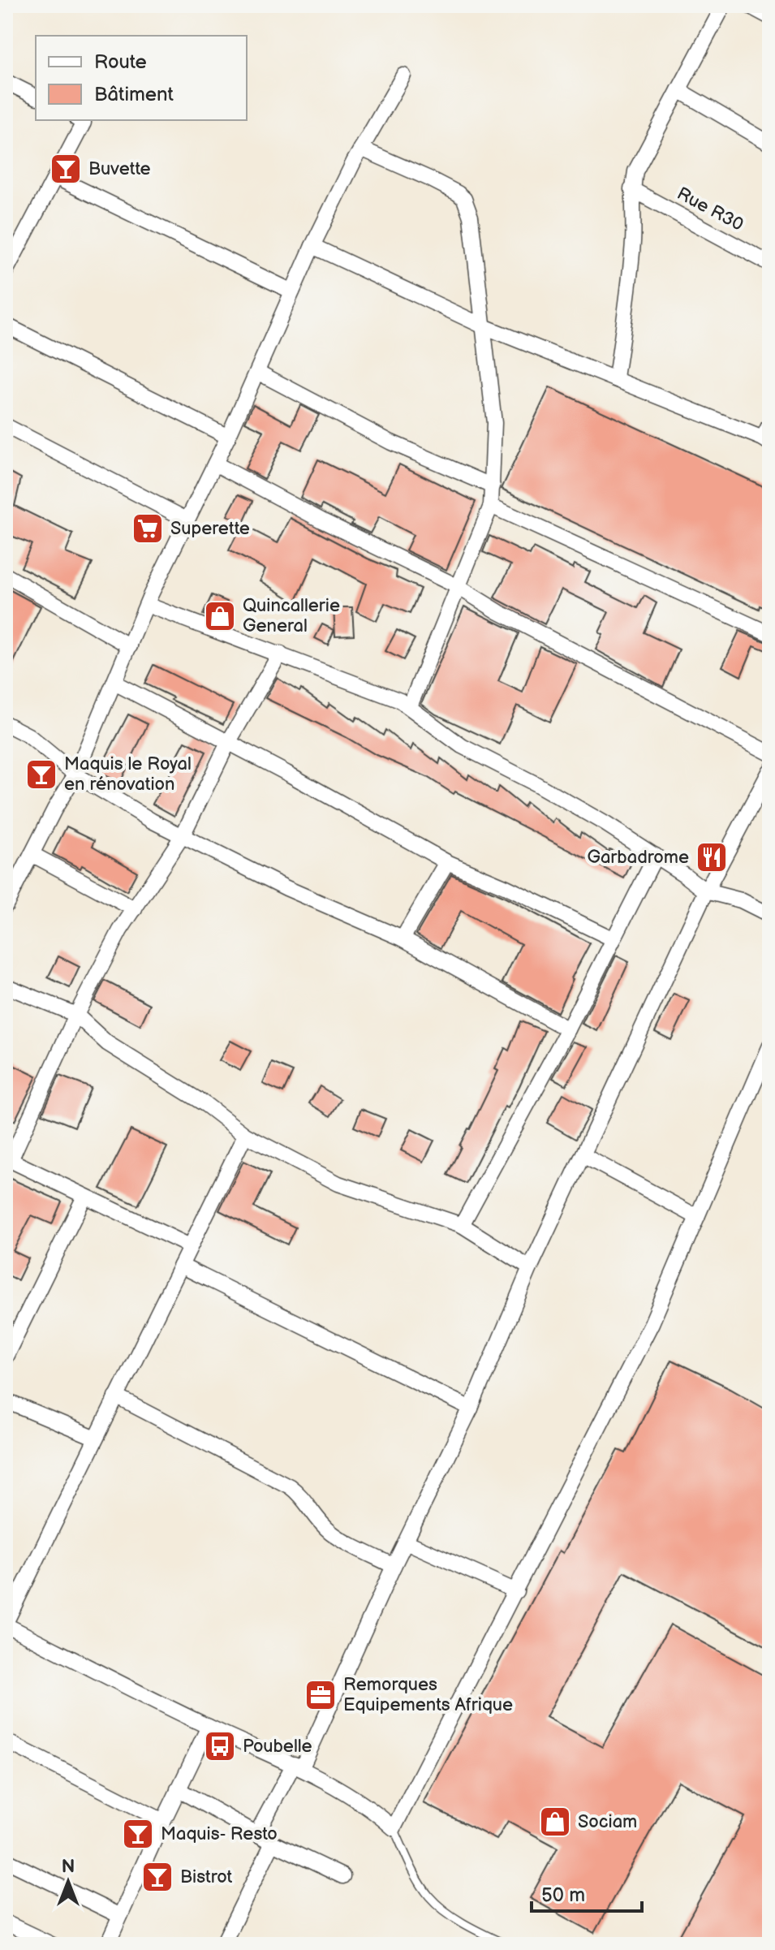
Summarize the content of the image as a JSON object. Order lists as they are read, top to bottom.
{
  "streets": {
    "street": ["Rue R30"]
  },
  "places": {
    "bar": [
      "Buvette",
      "Maquis le Royal en rénovation",
      "Maquis- Resto",
      "Bistrot"
    ],
    "supermarket": ["Superette"],
    "shop": ["Quincallerie General", "Sociam"],
    "restaurant": ["Garbadrome"],
    "office": ["Remorques Equipements Afrique"],
    "bus stop": ["Poubelle"]
  },
  "legend": ["Route", "Bâtiment"],
  "scale_bar": "50 m",
  "north": "top"
}
